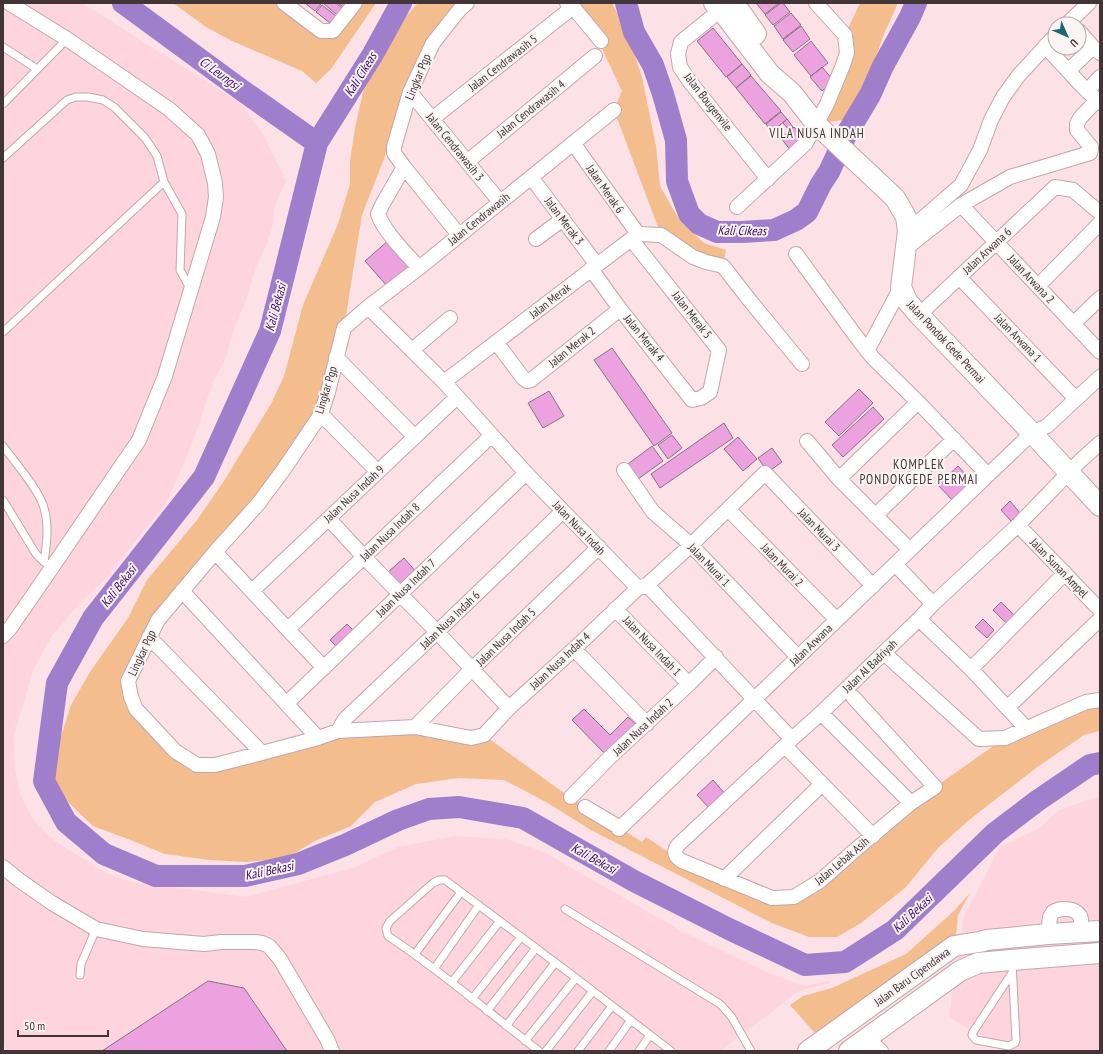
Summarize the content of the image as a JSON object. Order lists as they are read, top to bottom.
{
  "streets": {
    "street": [
      "Jalan Cendrawasih 5",
      "Lingkar Pgp",
      "Jalan Bougenvile",
      "Jalan Cendrawasih 4",
      "Jalan Cendrawasih 3",
      "Jalan Merak 6",
      "Jalan Cendrawasih",
      "Jalan Merak 3",
      "Jalan Arwana 6",
      "Jalan Arwana 2",
      "Jalan Merak",
      "Jalan Merak 5",
      "Jalan Merak 4",
      "Jalan Arwana 1",
      "Jalan Pondok Gede Permai",
      "Jalan Merak 2",
      "Jalan Nusa Indah 9",
      "Jalan Nusa Indah",
      "Jalan Murai 3",
      "Jalan Nusa Indah 8",
      "Jalan Murai 1",
      "Jalan Murai 2",
      "Jalan Sunan Ampel",
      "Jalan Nusa Indah 7",
      "Jalan Nusa Indah 6",
      "Jalan Nusa Indah 5",
      "Jalan Arwana",
      "Jalan Nusa Indah 1",
      "Jalan Nusa Indah 4",
      "Jalan Al Badriyah",
      "Jalan Nusa Indah 2",
      "Jalan Lebak Asih",
      "Jalan Baru Cipendawa"
    ]
  },
  "crossings": [
    ["Jalan Cendrawasih 5", "Jalan Cendrawasih 3"],
    ["Lingkar Pgp", "Jalan Cendrawasih 3"],
    ["Lingkar Pgp", "Jalan Cendrawasih"],
    ["Lingkar Pgp", "Jalan Nusa Indah 6"],
    ["Lingkar Pgp", "Jalan Nusa Indah 5"],
    ["Lingkar Pgp", "Jalan Nusa Indah 4"],
    ["Jalan Bougenvile", "Jalan Pondok Gede Permai"],
    ["Jalan Cendrawasih 4", "Jalan Cendrawasih 3"],
    ["Jalan Cendrawasih 3", "Jalan Cendrawasih"],
    ["Jalan Merak 6", "Jalan Cendrawasih"],
    ["Jalan Merak 6", "Jalan Merak"],
    ["Jalan Merak 6", "Jalan Merak 5"],
    ["Jalan Cendrawasih", "Jalan Merak 3"],
    ["Jalan Cendrawasih", "Jalan Nusa Indah"],
    ["Jalan Merak 3", "Jalan Merak"],
    ["Jalan Merak 3", "Jalan Merak 4"],
    ["Jalan Arwana 6", "Jalan Arwana 2"],
    ["Jalan Arwana 6", "Jalan Arwana 1"],
    ["Jalan Arwana 6", "Jalan Pondok Gede Permai"],
    ["Jalan Merak", "Jalan Merak 5"],
    ["Jalan Merak", "Jalan Merak 4"],
    ["Jalan Merak", "Jalan Merak 2"],
    ["Jalan Merak", "Jalan Nusa Indah"],
    ["Jalan Merak 5", "Jalan Merak 4"],
    ["Jalan Merak 4", "Jalan Merak 2"],
    ["Jalan Arwana 1", "Jalan Arwana"],
    ["Jalan Pondok Gede Permai", "Jalan Arwana"],
    ["Jalan Pondok Gede Permai", "Jalan Al Badriyah"],
    ["Jalan Nusa Indah 9", "Jalan Nusa Indah"],
    ["Jalan Nusa Indah", "Jalan Nusa Indah 8"],
    ["Jalan Nusa Indah", "Jalan Nusa Indah 7"],
    ["Jalan Nusa Indah", "Jalan Nusa Indah 6"],
    ["Jalan Nusa Indah", "Jalan Nusa Indah 5"],
    ["Jalan Nusa Indah", "Jalan Arwana"],
    ["Jalan Nusa Indah", "Jalan Nusa Indah 4"],
    ["Jalan Nusa Indah", "Jalan Al Badriyah"],
    ["Jalan Nusa Indah", "Jalan Nusa Indah 2"],
    ["Jalan Nusa Indah", "Jalan Lebak Asih"],
    ["Jalan Murai 3", "Jalan Arwana"],
    ["Jalan Murai 3", "Jalan Nusa Indah 4"],
    ["Jalan Murai 1", "Jalan Arwana"],
    ["Jalan Murai 1", "Jalan Nusa Indah 4"],
    ["Jalan Murai 2", "Jalan Arwana"],
    ["Jalan Murai 2", "Jalan Nusa Indah 4"],
    ["Jalan Sunan Ampel", "Jalan Al Badriyah"],
    ["Jalan Nusa Indah 1", "Jalan Nusa Indah 4"],
    ["Jalan Nusa Indah 1", "Jalan Nusa Indah 2"],
    ["Jalan Al Badriyah", "Jalan Lebak Asih"]
  ],
  "districts": ["VILA NUSA INDAH", "KOMPLEK PONDOKGEDE PERMAI"],
  "water": ["Ci Leungsi", "Kali Cikeas", "Kali Bekasi"],
  "scale_bar": "50 m",
  "north": "bottom right"
}
